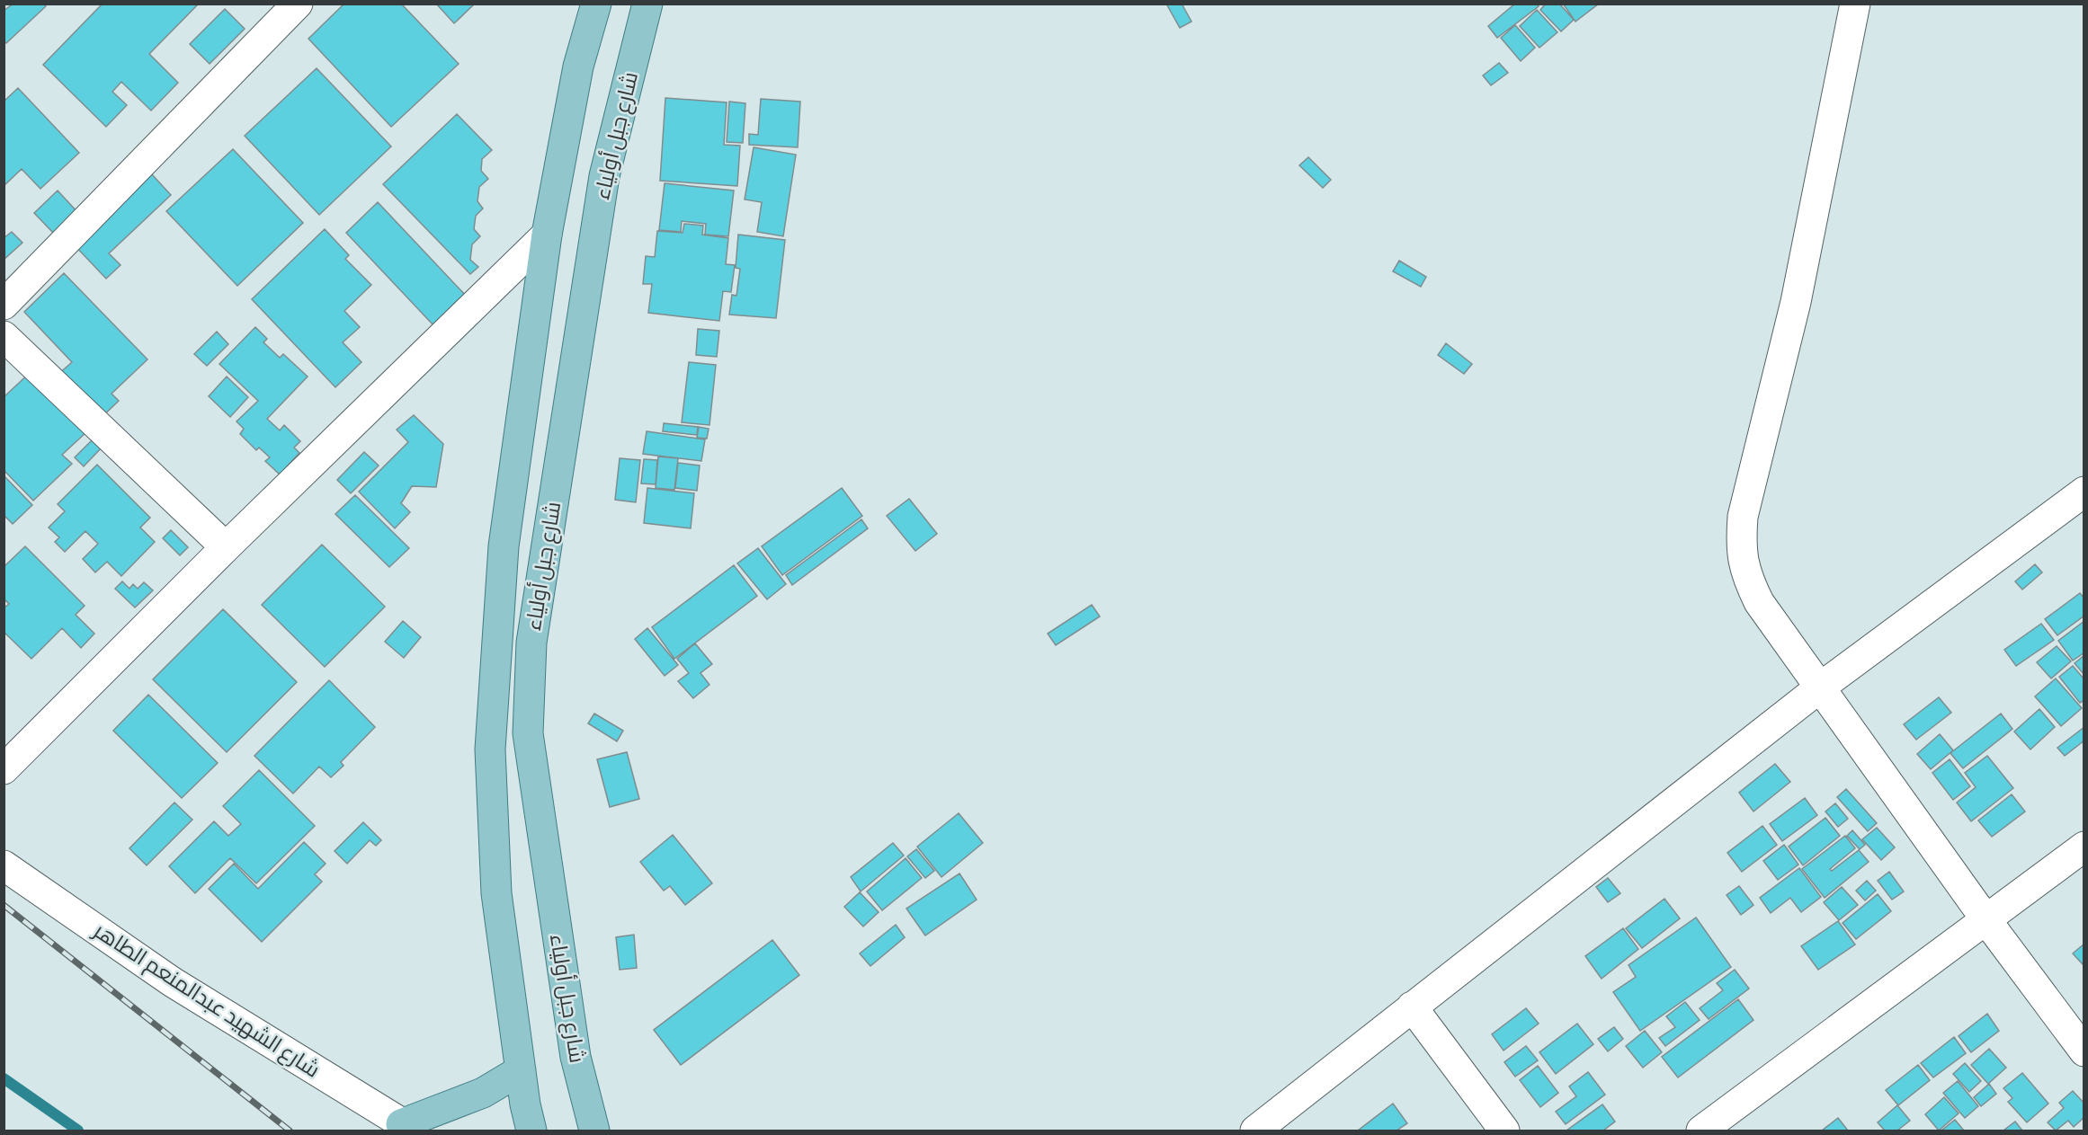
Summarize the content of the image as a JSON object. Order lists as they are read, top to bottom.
{
  "streets": {
    "main road": ["شارع جبل أولياء"],
    "street": ["شارع الشهيد عبدالمنعم الطاهر"]
  }
}
